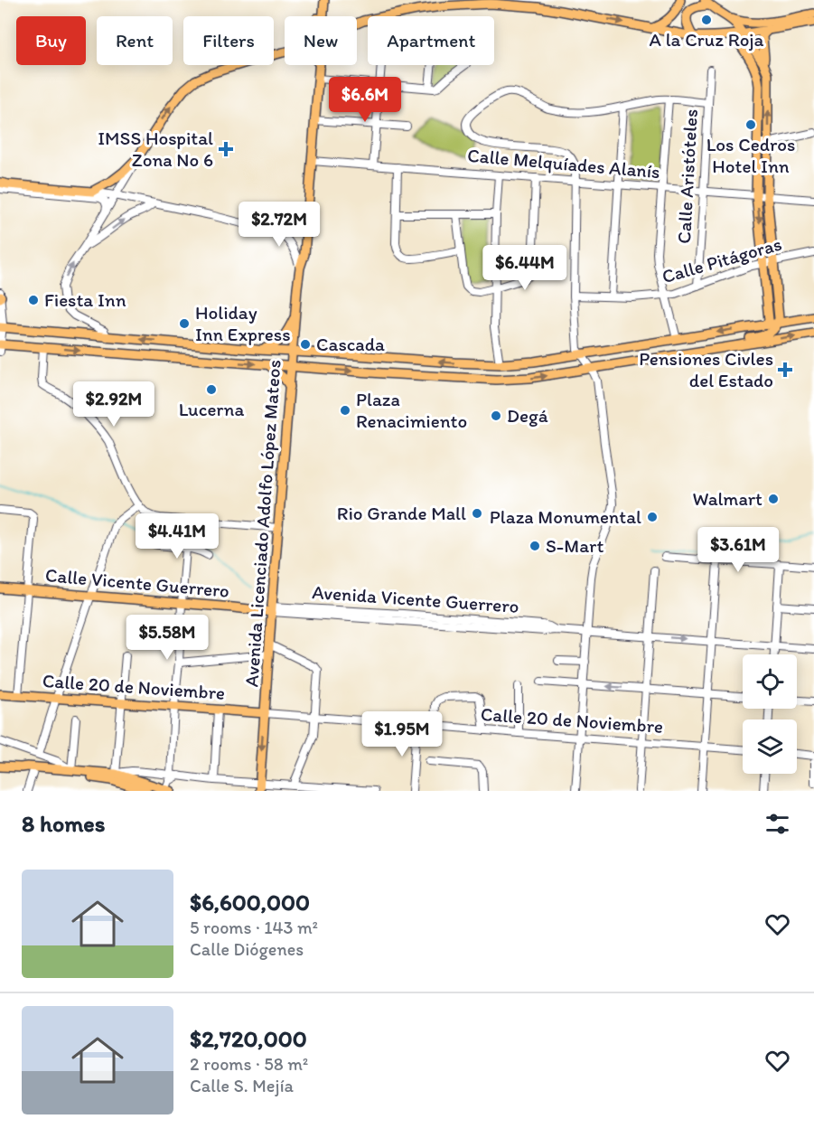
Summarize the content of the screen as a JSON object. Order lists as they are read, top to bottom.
{
  "streets": {
    "main road": ["Avenida Licenciado Adolfo López Mateos", "Calle Vicente Guerrero", "Calle 20 de Noviembre"],
    "street": [
      "Calle Melquíades Alanís",
      "Calle Aristóteles",
      "Calle Pitágoras",
      "Avenida Vicente Guerrero"
    ]
  },
  "crossings": [
    ["Calle Melquíades Alanís", "Calle Aristóteles"],
    ["Calle Melquíades Alanís", "Avenida Licenciado Adolfo López Mateos"],
    ["Calle Aristóteles", "Calle Pitágoras"],
    ["Avenida Licenciado Adolfo López Mateos", "Calle Vicente Guerrero"],
    ["Avenida Licenciado Adolfo López Mateos", "Avenida Vicente Guerrero"],
    ["Avenida Licenciado Adolfo López Mateos", "Calle 20 de Noviembre"],
    ["Calle Vicente Guerrero", "Avenida Vicente Guerrero"]
  ],
  "places": {
    "other": [
      "A la Cruz Roja",
      "Los Cedros Hotel Inn",
      "Fiesta Inn",
      "Holiday Inn Express",
      "Cascada",
      "Lucerna",
      "Plaza Renacimiento",
      "Degá",
      "Walmart",
      "Rio Grande Mall",
      "Plaza Monumental",
      "S-Mart"
    ],
    "health": ["IMSS Hospital Zona No 6", "Pensiones Civles del Estado"]
  },
  "page": {
    "chip": [
      "Buy",
      "Rent",
      "Filters",
      "New",
      "Apartment"
    ],
    "price": [
      "$6.6M",
      "$2.72M",
      "$6.44M",
      "$2.92M",
      "$4.41M",
      "$3.61M",
      "$5.58M",
      "$1.95M"
    ],
    "heading": "8 homes",
    "list": [
      {
        "name": "$6,600,000",
        "note": "5 rooms · 143 m² · Calle Diógenes"
      },
      {
        "name": "$2,720,000",
        "note": "2 rooms · 58 m² · Calle S. Mejía"
      }
    ]
  }
}
